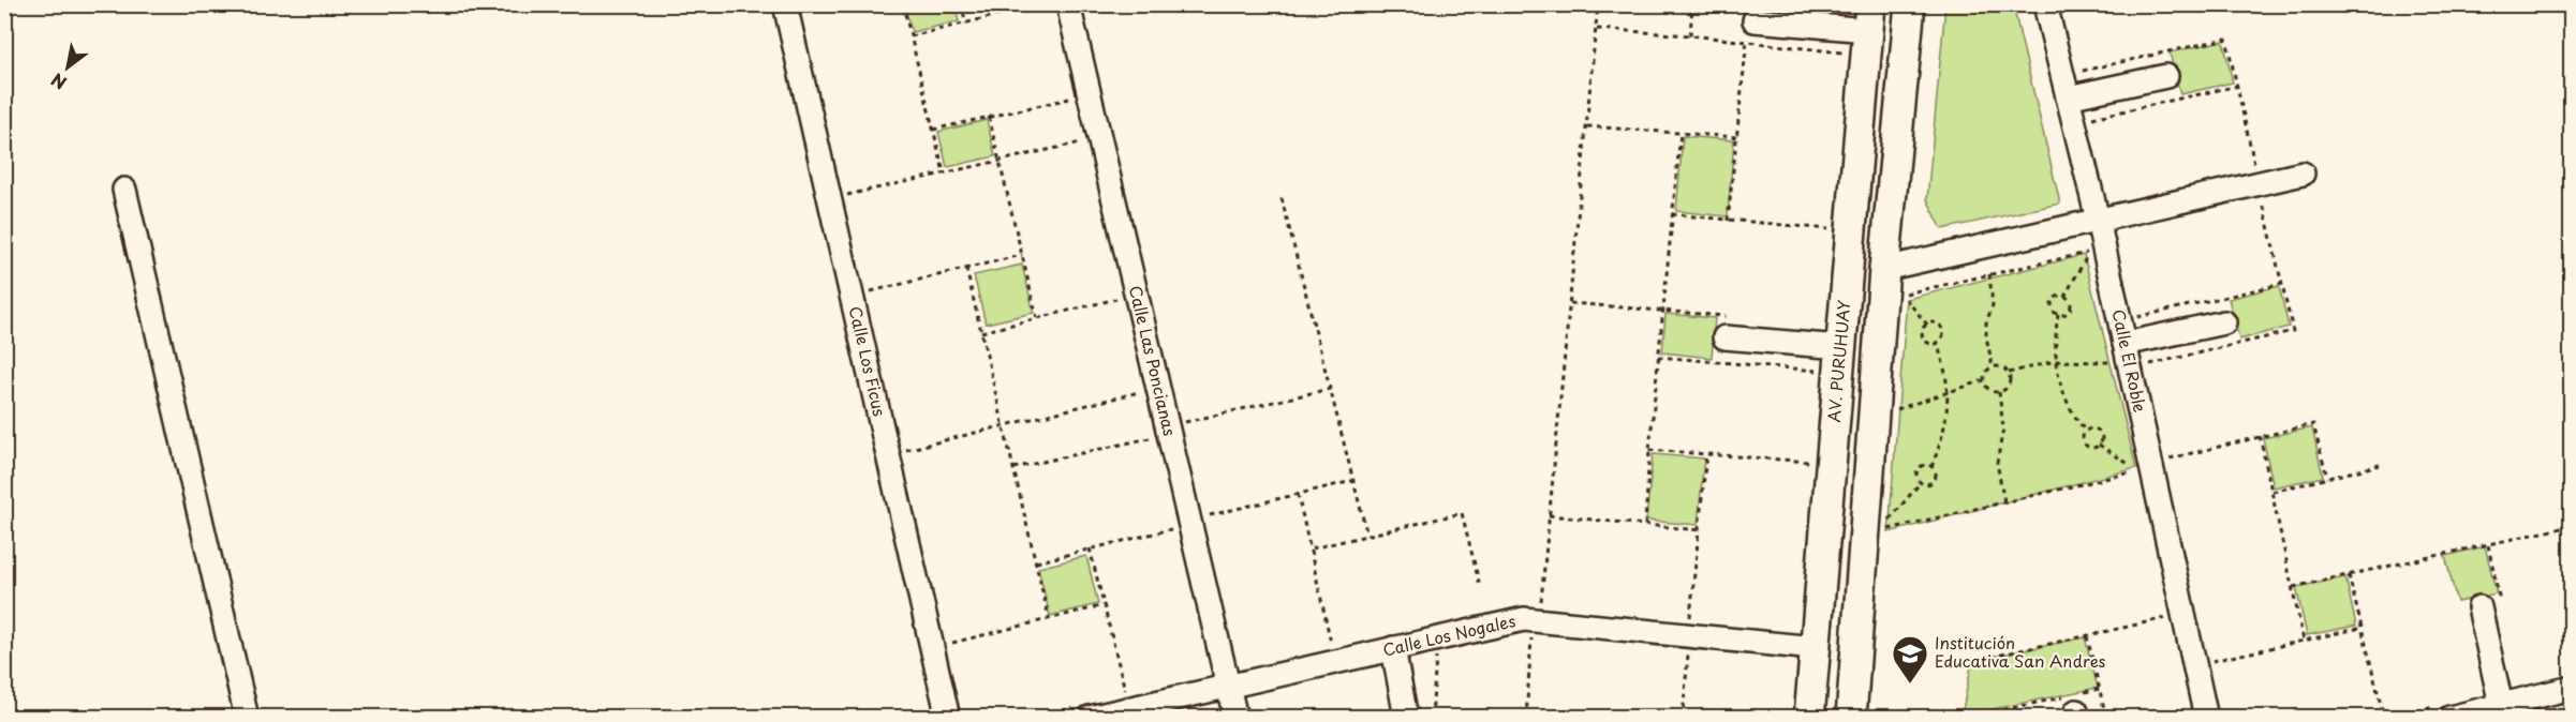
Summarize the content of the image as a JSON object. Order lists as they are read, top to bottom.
{
  "streets": {
    "main road": ["AV. PURUHUAY"],
    "street": [
      "Calle Los Ficus",
      "Calle Las Poncianas",
      "Calle El Roble",
      "Calle Los Nogales"
    ]
  },
  "crossings": [
    ["Calle Las Poncianas", "Calle Los Nogales"],
    ["AV. PURUHUAY", "Calle Los Nogales"]
  ],
  "places": {
    "school or university": ["Institución Educativa San Andres"]
  },
  "north": "bottom left"
}
